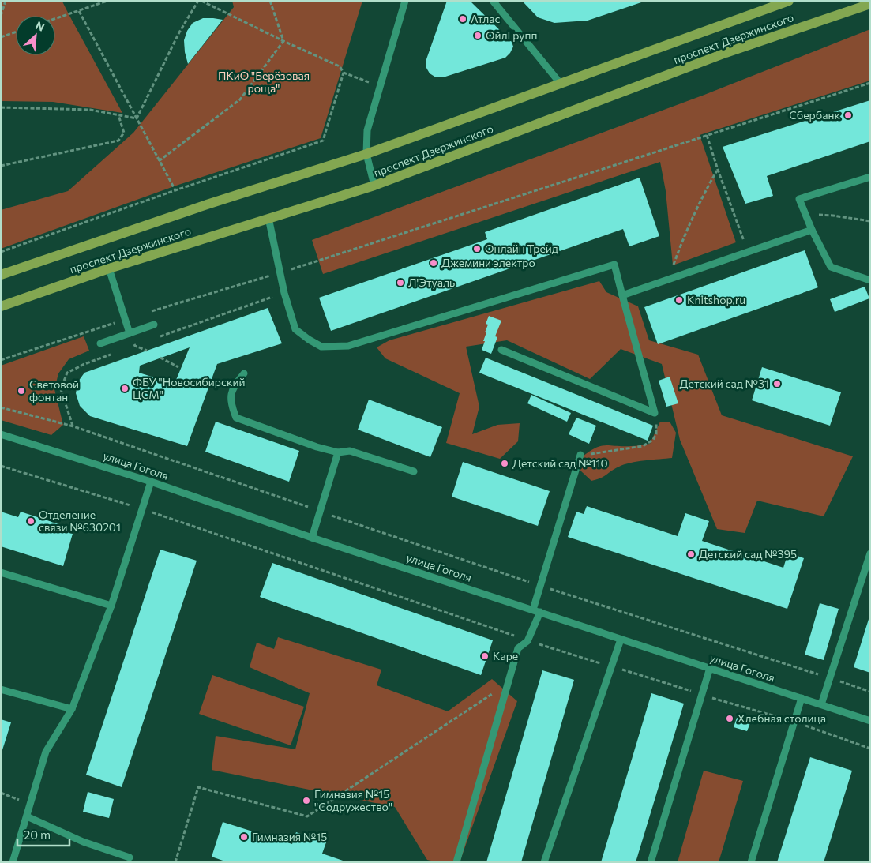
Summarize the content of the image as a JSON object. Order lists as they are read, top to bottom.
{
  "streets": {
    "main road": ["проспект Дзержинского"],
    "street": ["улица Гоголя"]
  },
  "parks": ["ПКиО \"Берёзовая роща\""],
  "places": [
    "Атлас",
    "ОйлГрупп",
    "Сбербанк",
    "Онлайн Трейд",
    "Джемини электро",
    "Л'Этуаль",
    "Knitshop.ru",
    "Детский сад №31",
    "ФБУ \"Новосибирский ЦСМ\"",
    "Световой фонтан",
    "Детский сад №110",
    "Отделение связи №630201",
    "Детский сад №395",
    "Каре",
    "Хлебная столица",
    "Гимназия №15 \"Содружество\"",
    "Гимназия №15"
  ],
  "scale_bar": "20 m",
  "north": "top right"
}
